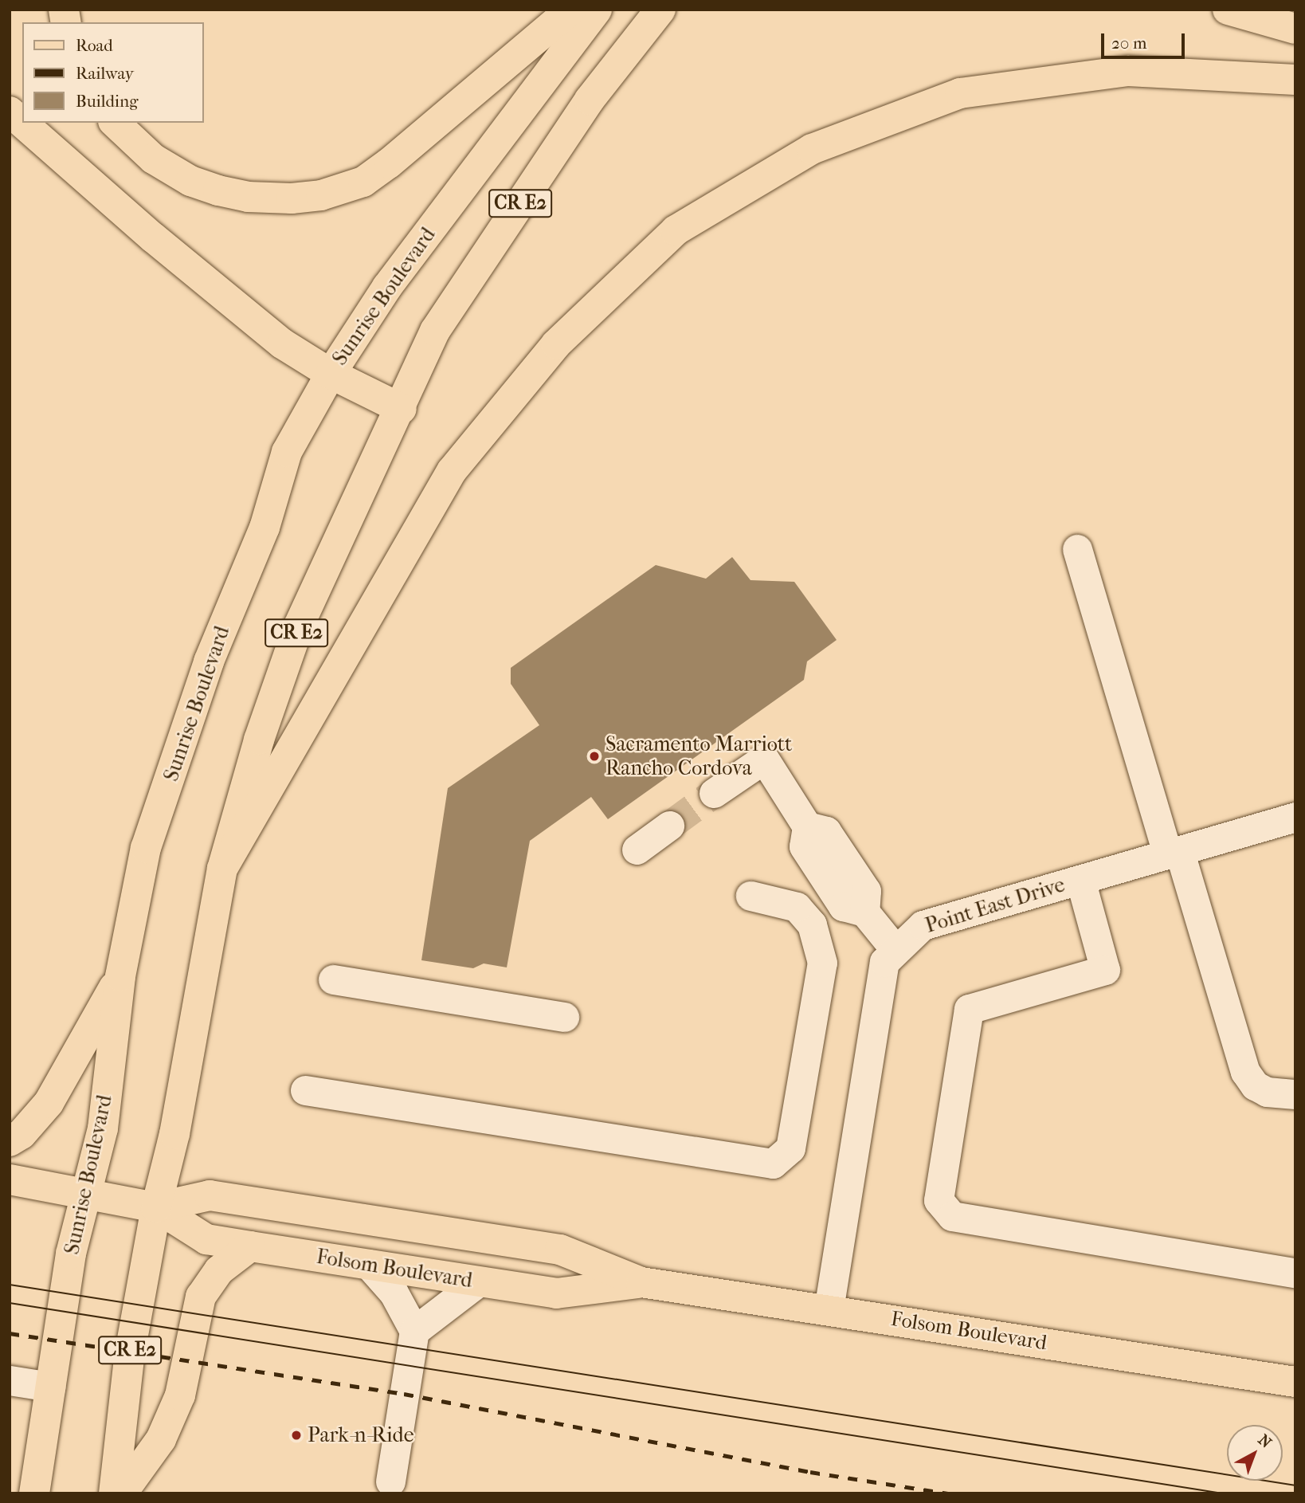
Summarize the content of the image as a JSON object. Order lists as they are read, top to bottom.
{
  "streets": {
    "main road": ["CR E2", "Sunrise Boulevard", "Folsom Boulevard"],
    "street": ["Point East Drive"]
  },
  "crossings": [
    ["CR E2", "Folsom Boulevard"],
    ["Sunrise Boulevard", "Folsom Boulevard"],
    ["Point East Drive", "Folsom Boulevard"]
  ],
  "places": ["Sacramento Marriott Rancho Cordova", "Park-n-Ride"],
  "legend": ["Road", "Railway", "Building"],
  "scale_bar": "20 m",
  "north": "top right"
}
